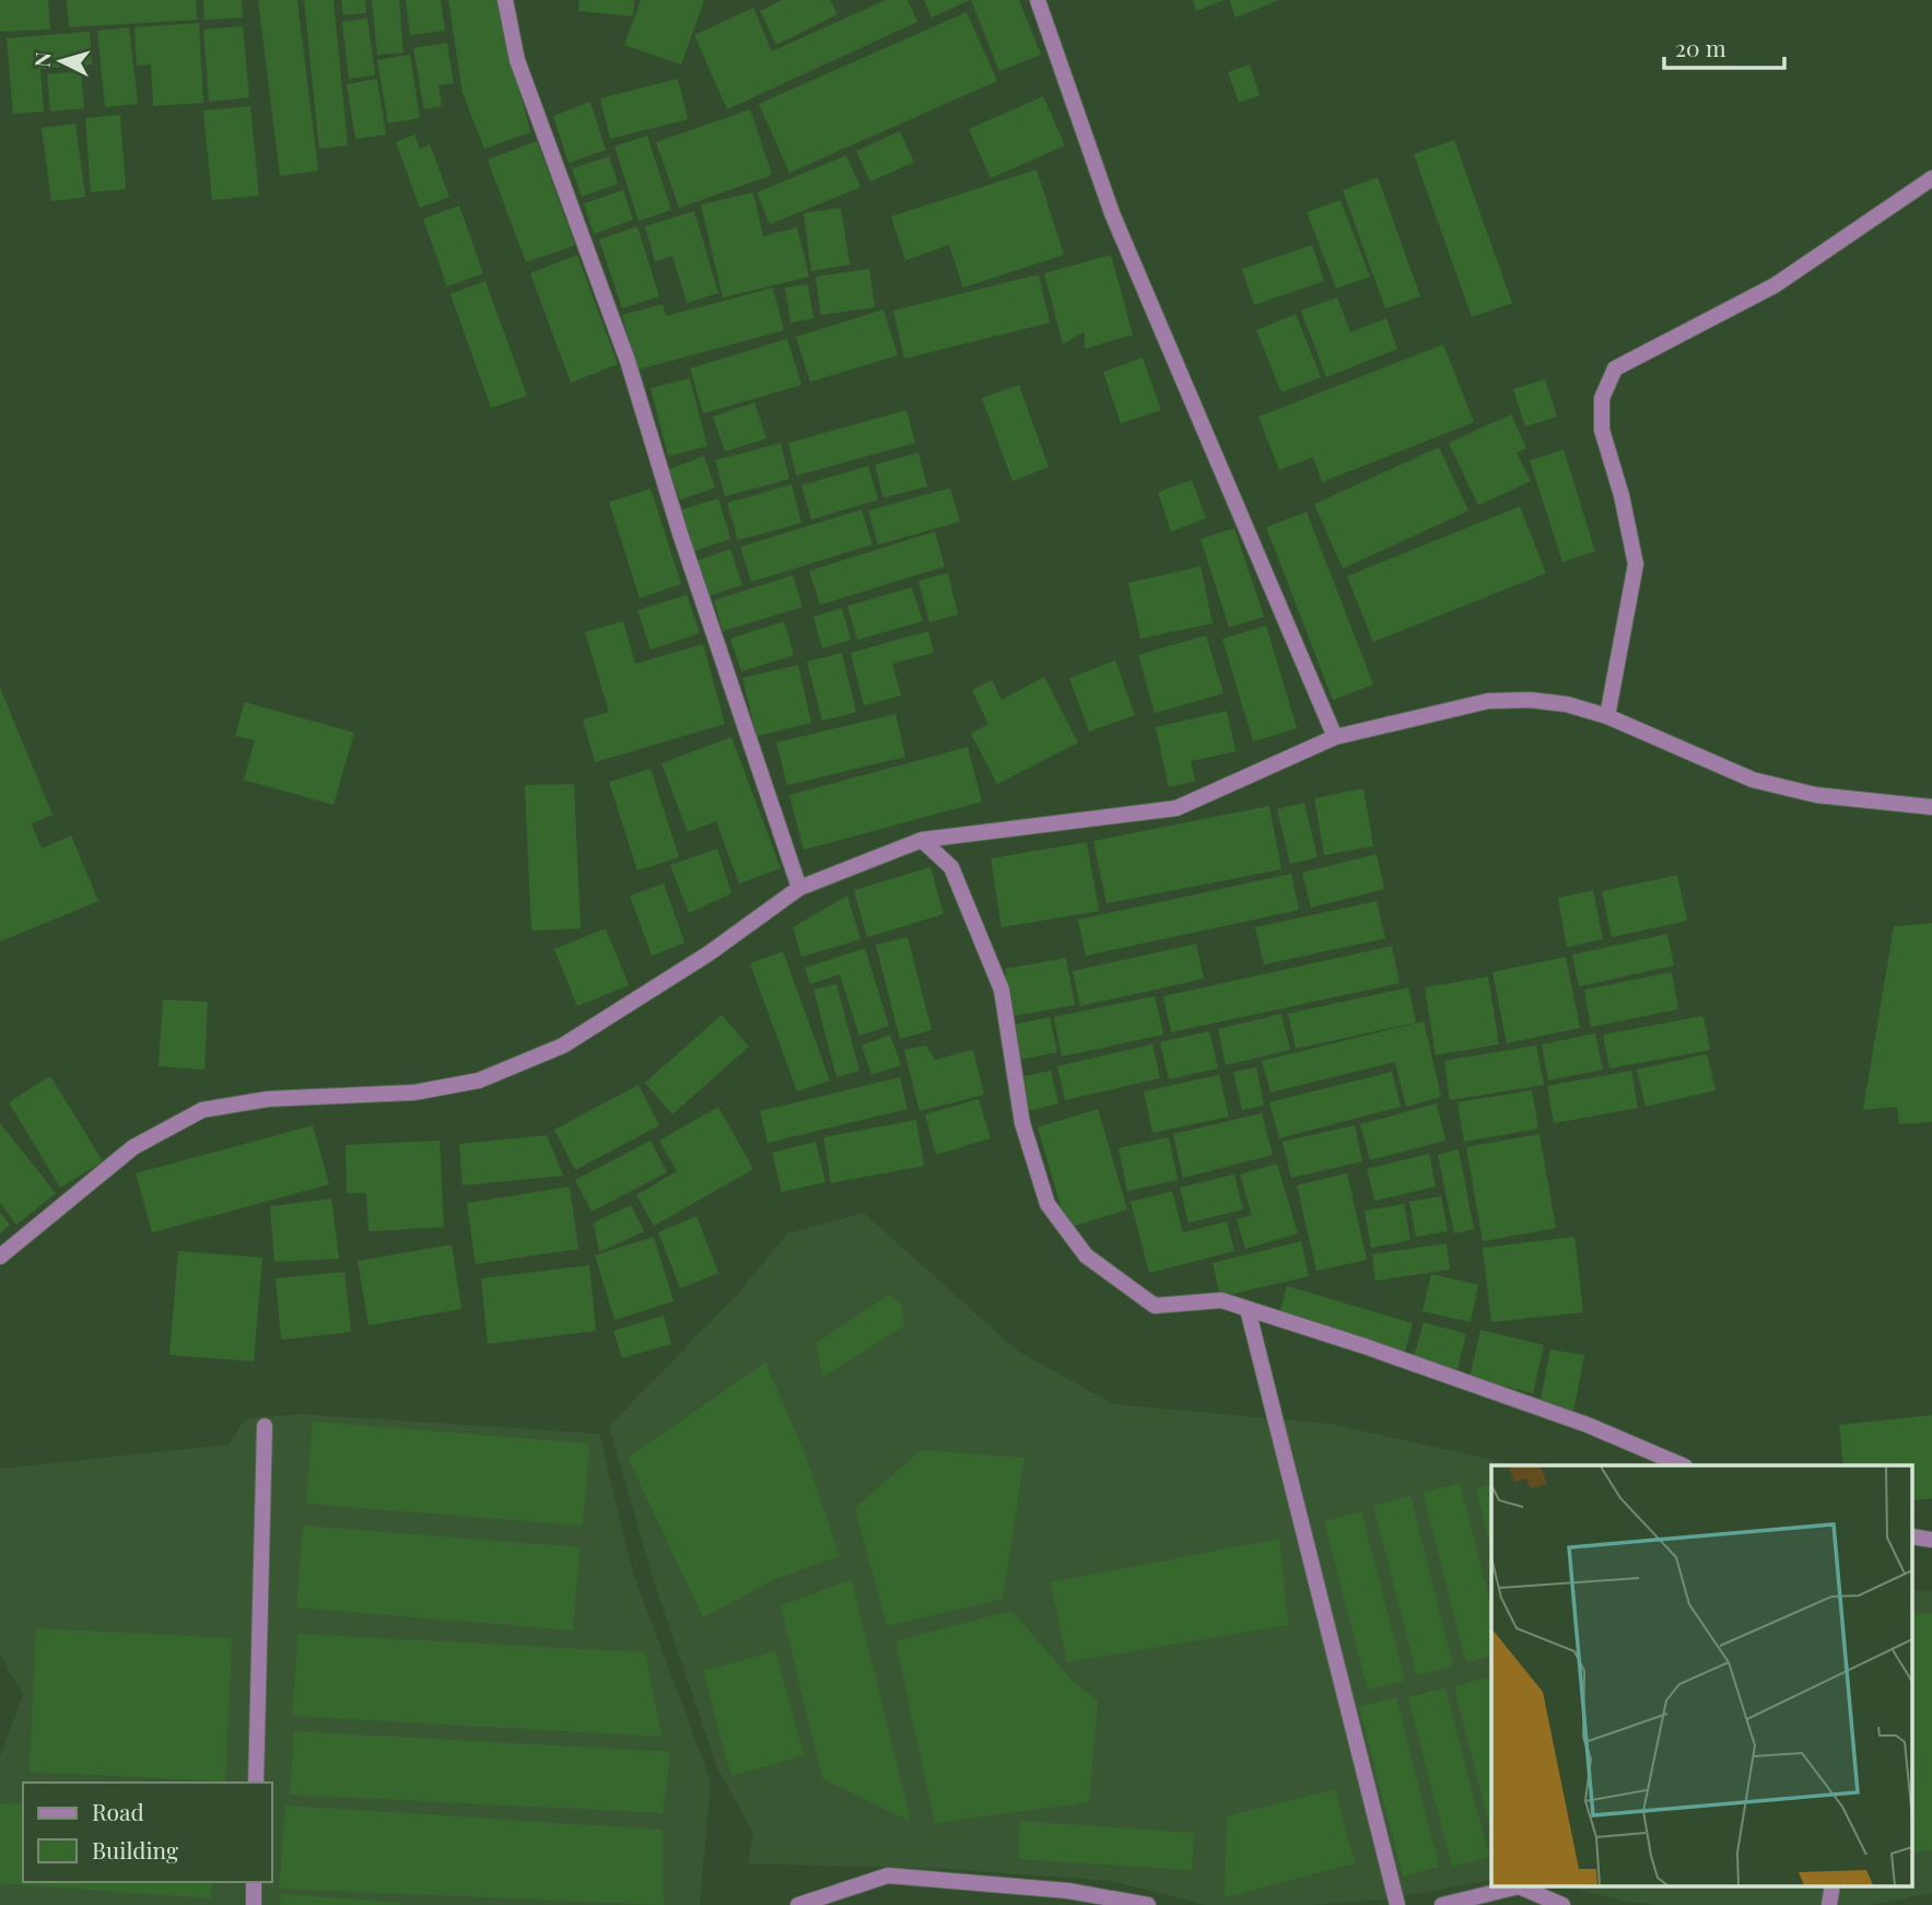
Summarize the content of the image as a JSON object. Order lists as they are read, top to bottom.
{
  "legend": ["Road", "Building"],
  "scale_bar": "20 m",
  "north": "left"
}
